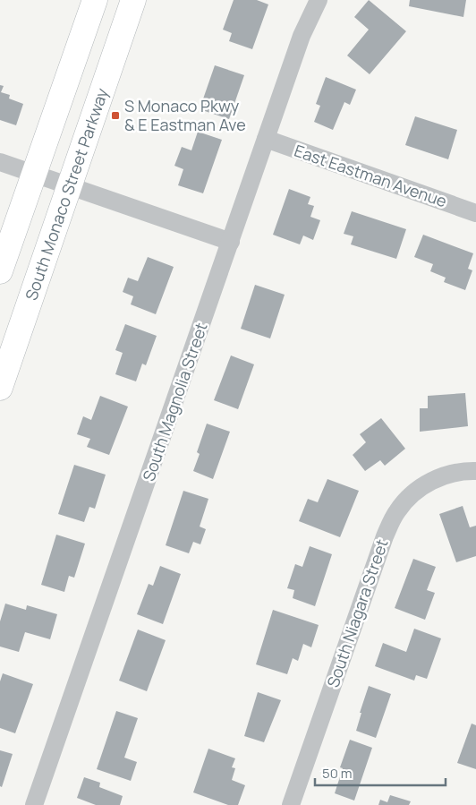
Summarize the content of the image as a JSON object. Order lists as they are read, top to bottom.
{
  "streets": {
    "main road": ["South Monaco Street Parkway"],
    "street": ["East Eastman Avenue", "South Magnolia Street", "South Niagara Street"]
  },
  "crossings": [
    ["East Eastman Avenue", "South Magnolia Street"]
  ],
  "places": {
    "transit": ["S Monaco Pkwy & E Eastman Ave"]
  },
  "scale_bar": "50 m"
}
